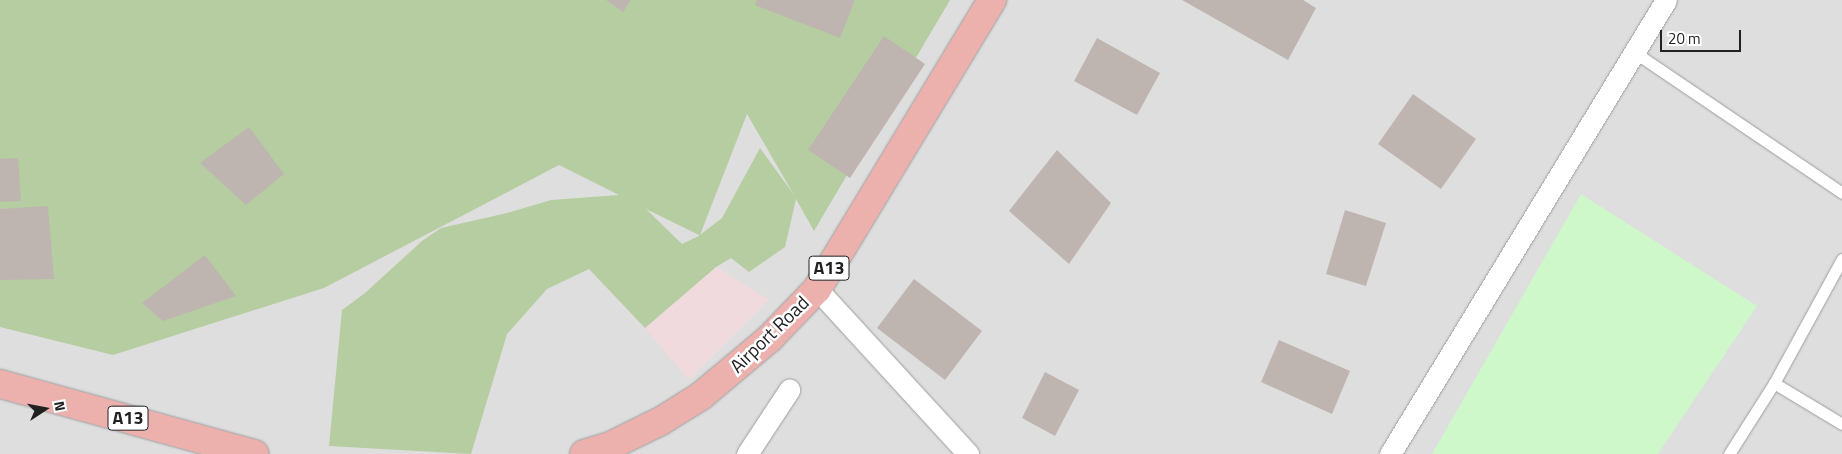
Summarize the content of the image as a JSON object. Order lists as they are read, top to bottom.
{
  "streets": {
    "highway": ["A13", "Airport Road"]
  },
  "scale_bar": "20 m",
  "north": "right"
}
